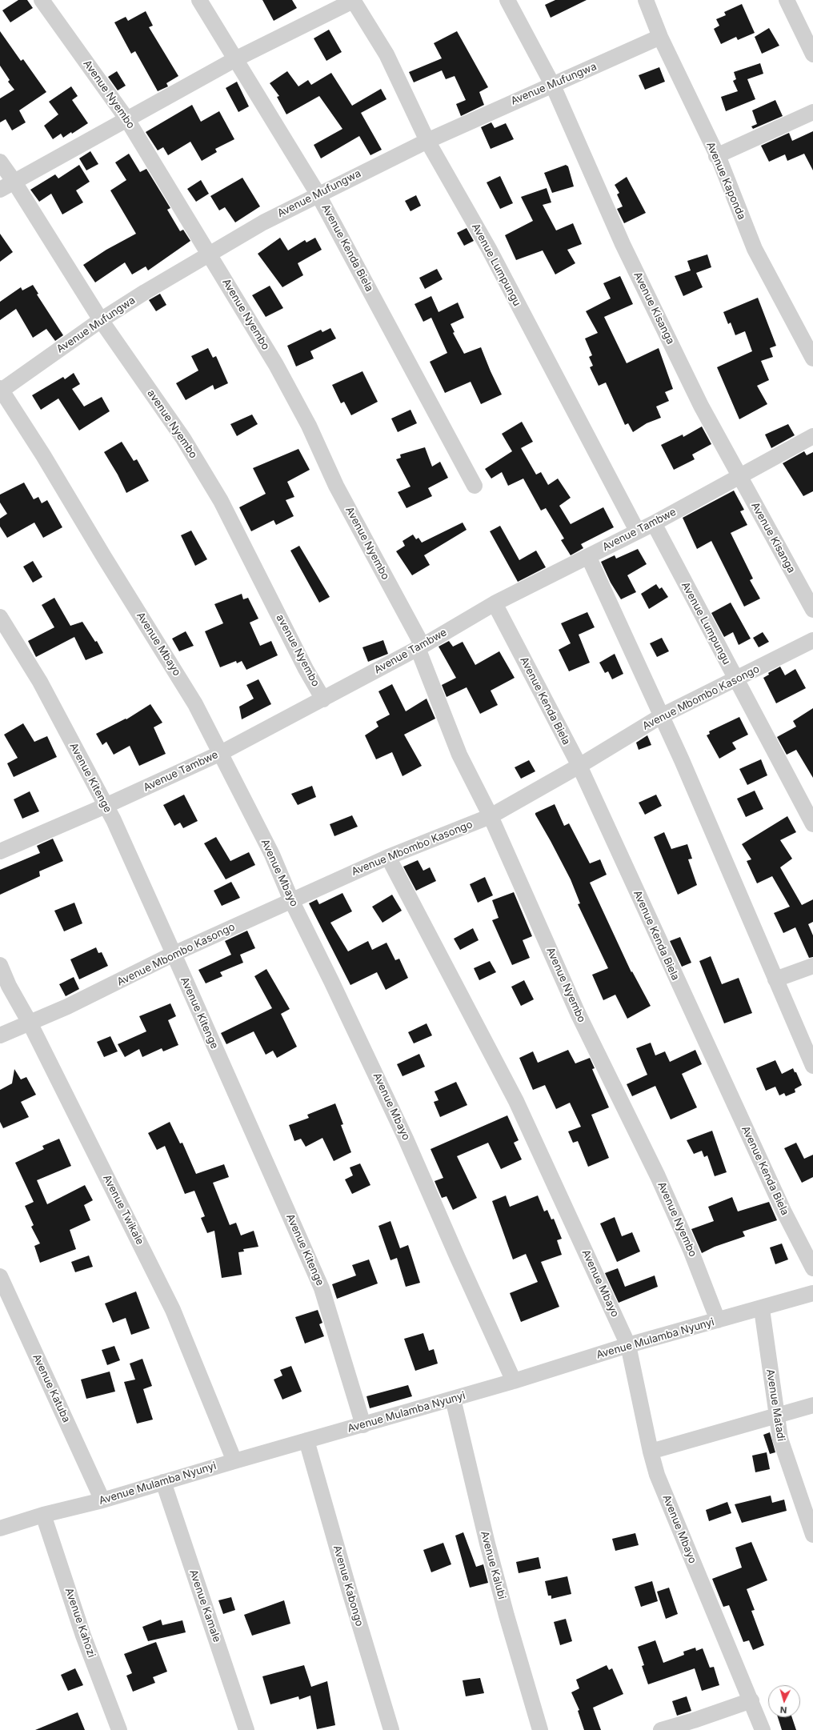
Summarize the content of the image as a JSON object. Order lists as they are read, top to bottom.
{
  "streets": {
    "street": [
      "Avenue Mufungwa",
      "Avenue Nyembo",
      "Avenue Kaponda",
      "Avenue Kenda Biela",
      "Avenue Lumpungu",
      "Avenue Kisanga",
      "avenue Nyembo",
      "Avenue Tambwe",
      "Avenue Mbayo",
      "Avenue Mbombo Kasongo",
      "Avenue Kitenge",
      "Avenue Twikale",
      "Avenue Mulamba Nyunyi",
      "Avenue Katuba",
      "Avenue Matadi",
      "Avenue Kalubi",
      "Avenue Kabongo",
      "Avenue Kamale",
      "Avenue Kahozi"
    ]
  },
  "crossings": [
    ["Avenue Mufungwa", "Avenue Nyembo"],
    ["Avenue Mufungwa", "Avenue Kaponda"],
    ["Avenue Mufungwa", "Avenue Kenda Biela"],
    ["Avenue Mufungwa", "Avenue Lumpungu"],
    ["Avenue Mufungwa", "Avenue Kisanga"],
    ["Avenue Mufungwa", "avenue Nyembo"],
    ["Avenue Mufungwa", "Avenue Mbayo"],
    ["Avenue Nyembo", "Avenue Tambwe"],
    ["Avenue Nyembo", "Avenue Mbombo Kasongo"],
    ["Avenue Nyembo", "Avenue Mulamba Nyunyi"],
    ["Avenue Kenda Biela", "Avenue Tambwe"],
    ["Avenue Kenda Biela", "Avenue Mbombo Kasongo"],
    ["Avenue Lumpungu", "Avenue Tambwe"],
    ["Avenue Lumpungu", "Avenue Mbombo Kasongo"],
    ["Avenue Kisanga", "Avenue Tambwe"],
    ["avenue Nyembo", "Avenue Tambwe"],
    ["Avenue Tambwe", "Avenue Mbayo"],
    ["Avenue Tambwe", "Avenue Kitenge"],
    ["Avenue Mbayo", "Avenue Mbombo Kasongo"],
    ["Avenue Mbayo", "Avenue Mulamba Nyunyi"],
    ["Avenue Mbombo Kasongo", "Avenue Kitenge"],
    ["Avenue Mbombo Kasongo", "Avenue Twikale"],
    ["Avenue Kitenge", "Avenue Mulamba Nyunyi"],
    ["Avenue Twikale", "Avenue Mulamba Nyunyi"],
    ["Avenue Mulamba Nyunyi", "Avenue Katuba"],
    ["Avenue Mulamba Nyunyi", "Avenue Matadi"],
    ["Avenue Mulamba Nyunyi", "Avenue Kalubi"],
    ["Avenue Mulamba Nyunyi", "Avenue Kabongo"],
    ["Avenue Mulamba Nyunyi", "Avenue Kamale"],
    ["Avenue Mulamba Nyunyi", "Avenue Kahozi"]
  ],
  "north": "bottom"
}
